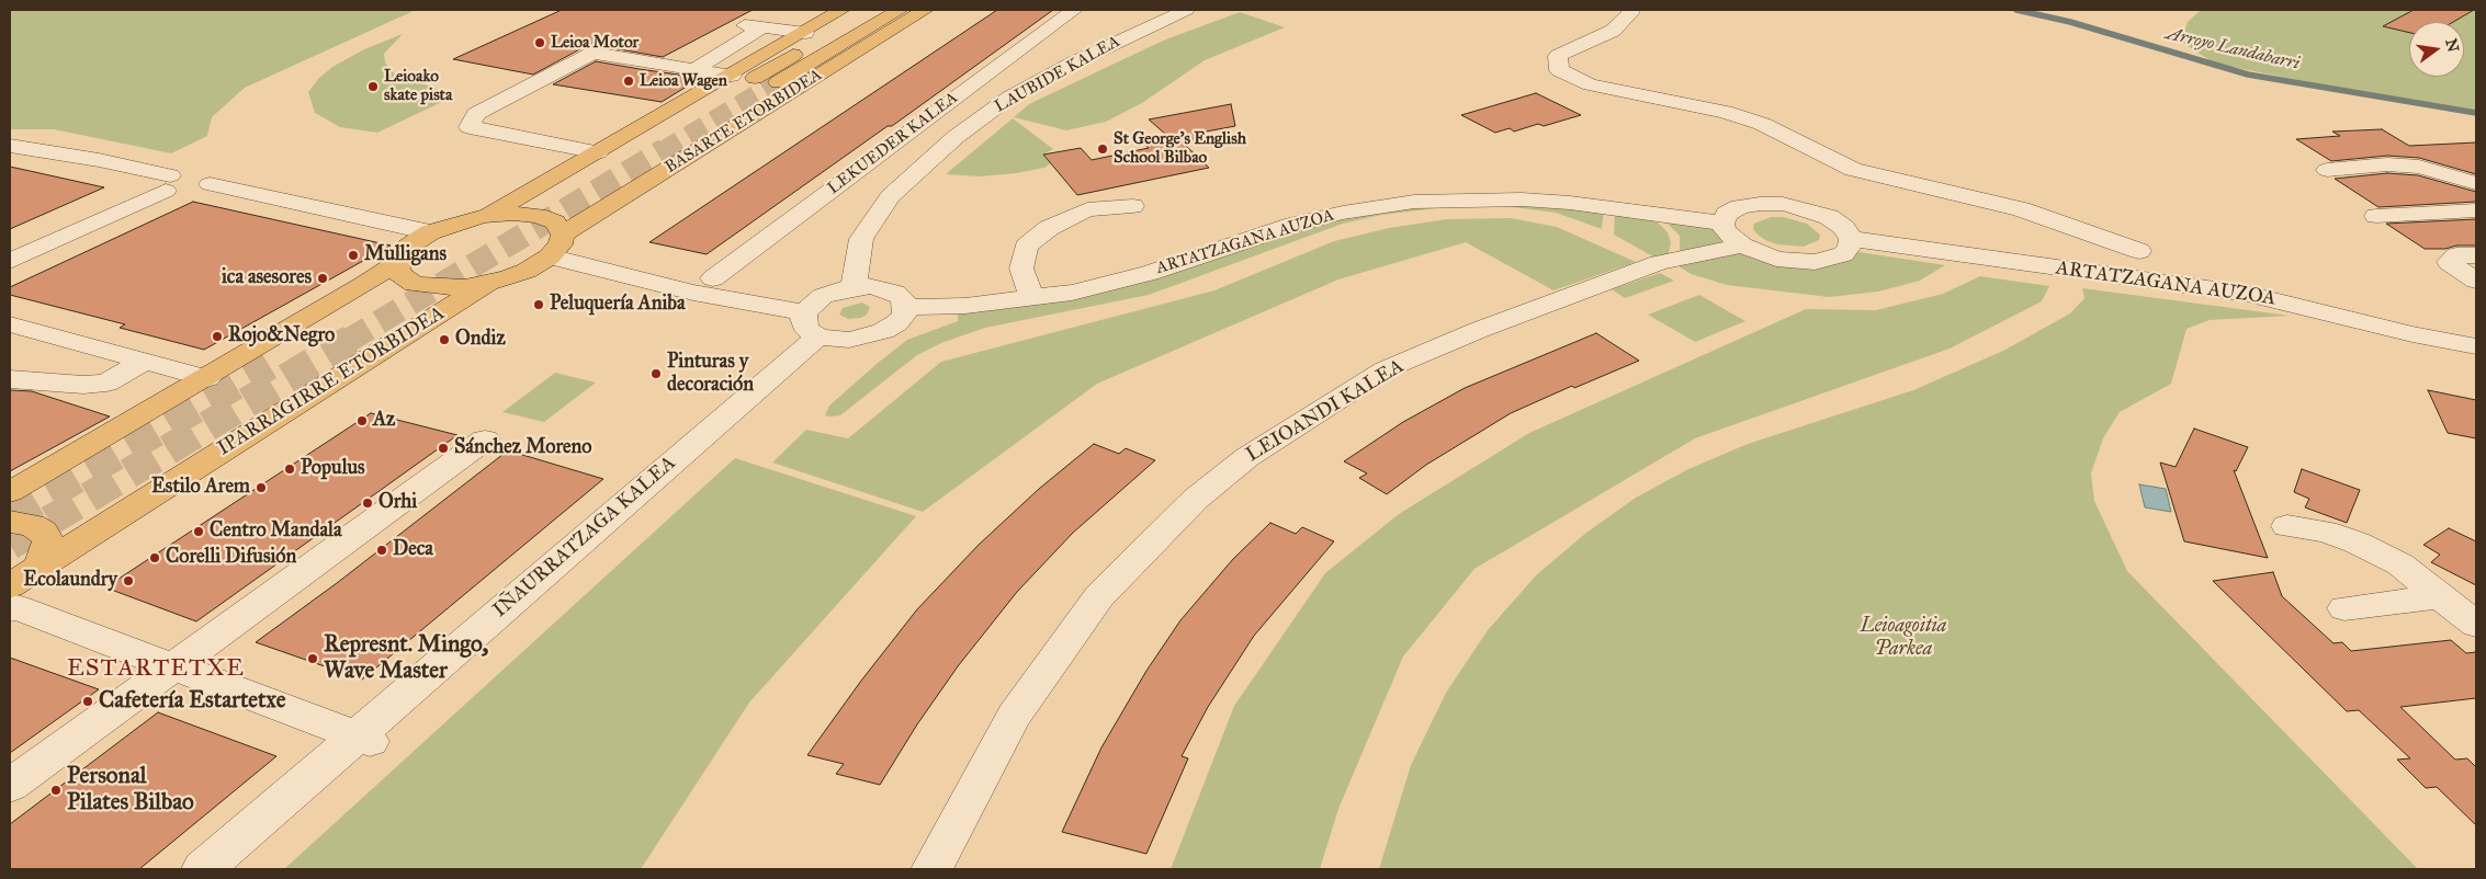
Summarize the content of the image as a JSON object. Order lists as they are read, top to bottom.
{
  "streets": {
    "main road": ["BASARTE ETORBIDEA", "IPARRAGIRRE ETORBIDEA"],
    "street": [
      "LAUBIDE KALEA",
      "LEKUEDER KALEA",
      "ARTATZAGANA AUZOA",
      "LEIOANDI KALEA",
      "IÑAURRATZAGA KALEA"
    ]
  },
  "crossings": [
    ["LAUBIDE KALEA", "IÑAURRATZAGA KALEA"],
    ["ARTATZAGANA AUZOA", "LEIOANDI KALEA"],
    ["ARTATZAGANA AUZOA", "IÑAURRATZAGA KALEA"]
  ],
  "districts": ["ESTARTETXE"],
  "water": ["Arroyo Landabarri"],
  "parks": ["Leioagoitia Parkea"],
  "places": [
    "Leioa Motor",
    "Leioa Wagen",
    "Leioako skate pista",
    "St George's English School Bilbao",
    "Mulligans",
    "ica asesores",
    "Peluquería Aniba",
    "Rojo&Negro",
    "Ondiz",
    "Pinturas y decoración",
    "Az",
    "Sánchez Moreno",
    "Populus",
    "Estilo Arem",
    "Orhi",
    "Centro Mandala",
    "Deca",
    "Corelli Difusión",
    "Ecolaundry",
    "Represnt. Mingo, Wave Master",
    "Cafetería Estartetxe",
    "Personal Pilates Bilbao"
  ],
  "north": "right"
}
